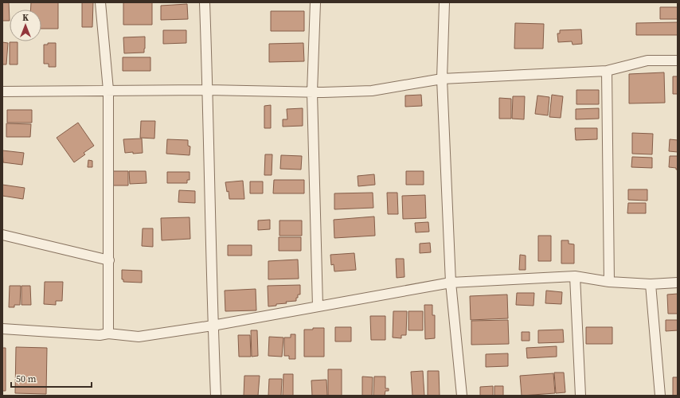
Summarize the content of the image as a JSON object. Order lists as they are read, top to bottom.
{
  "scale_bar": "50 m",
  "north": "top"
}
